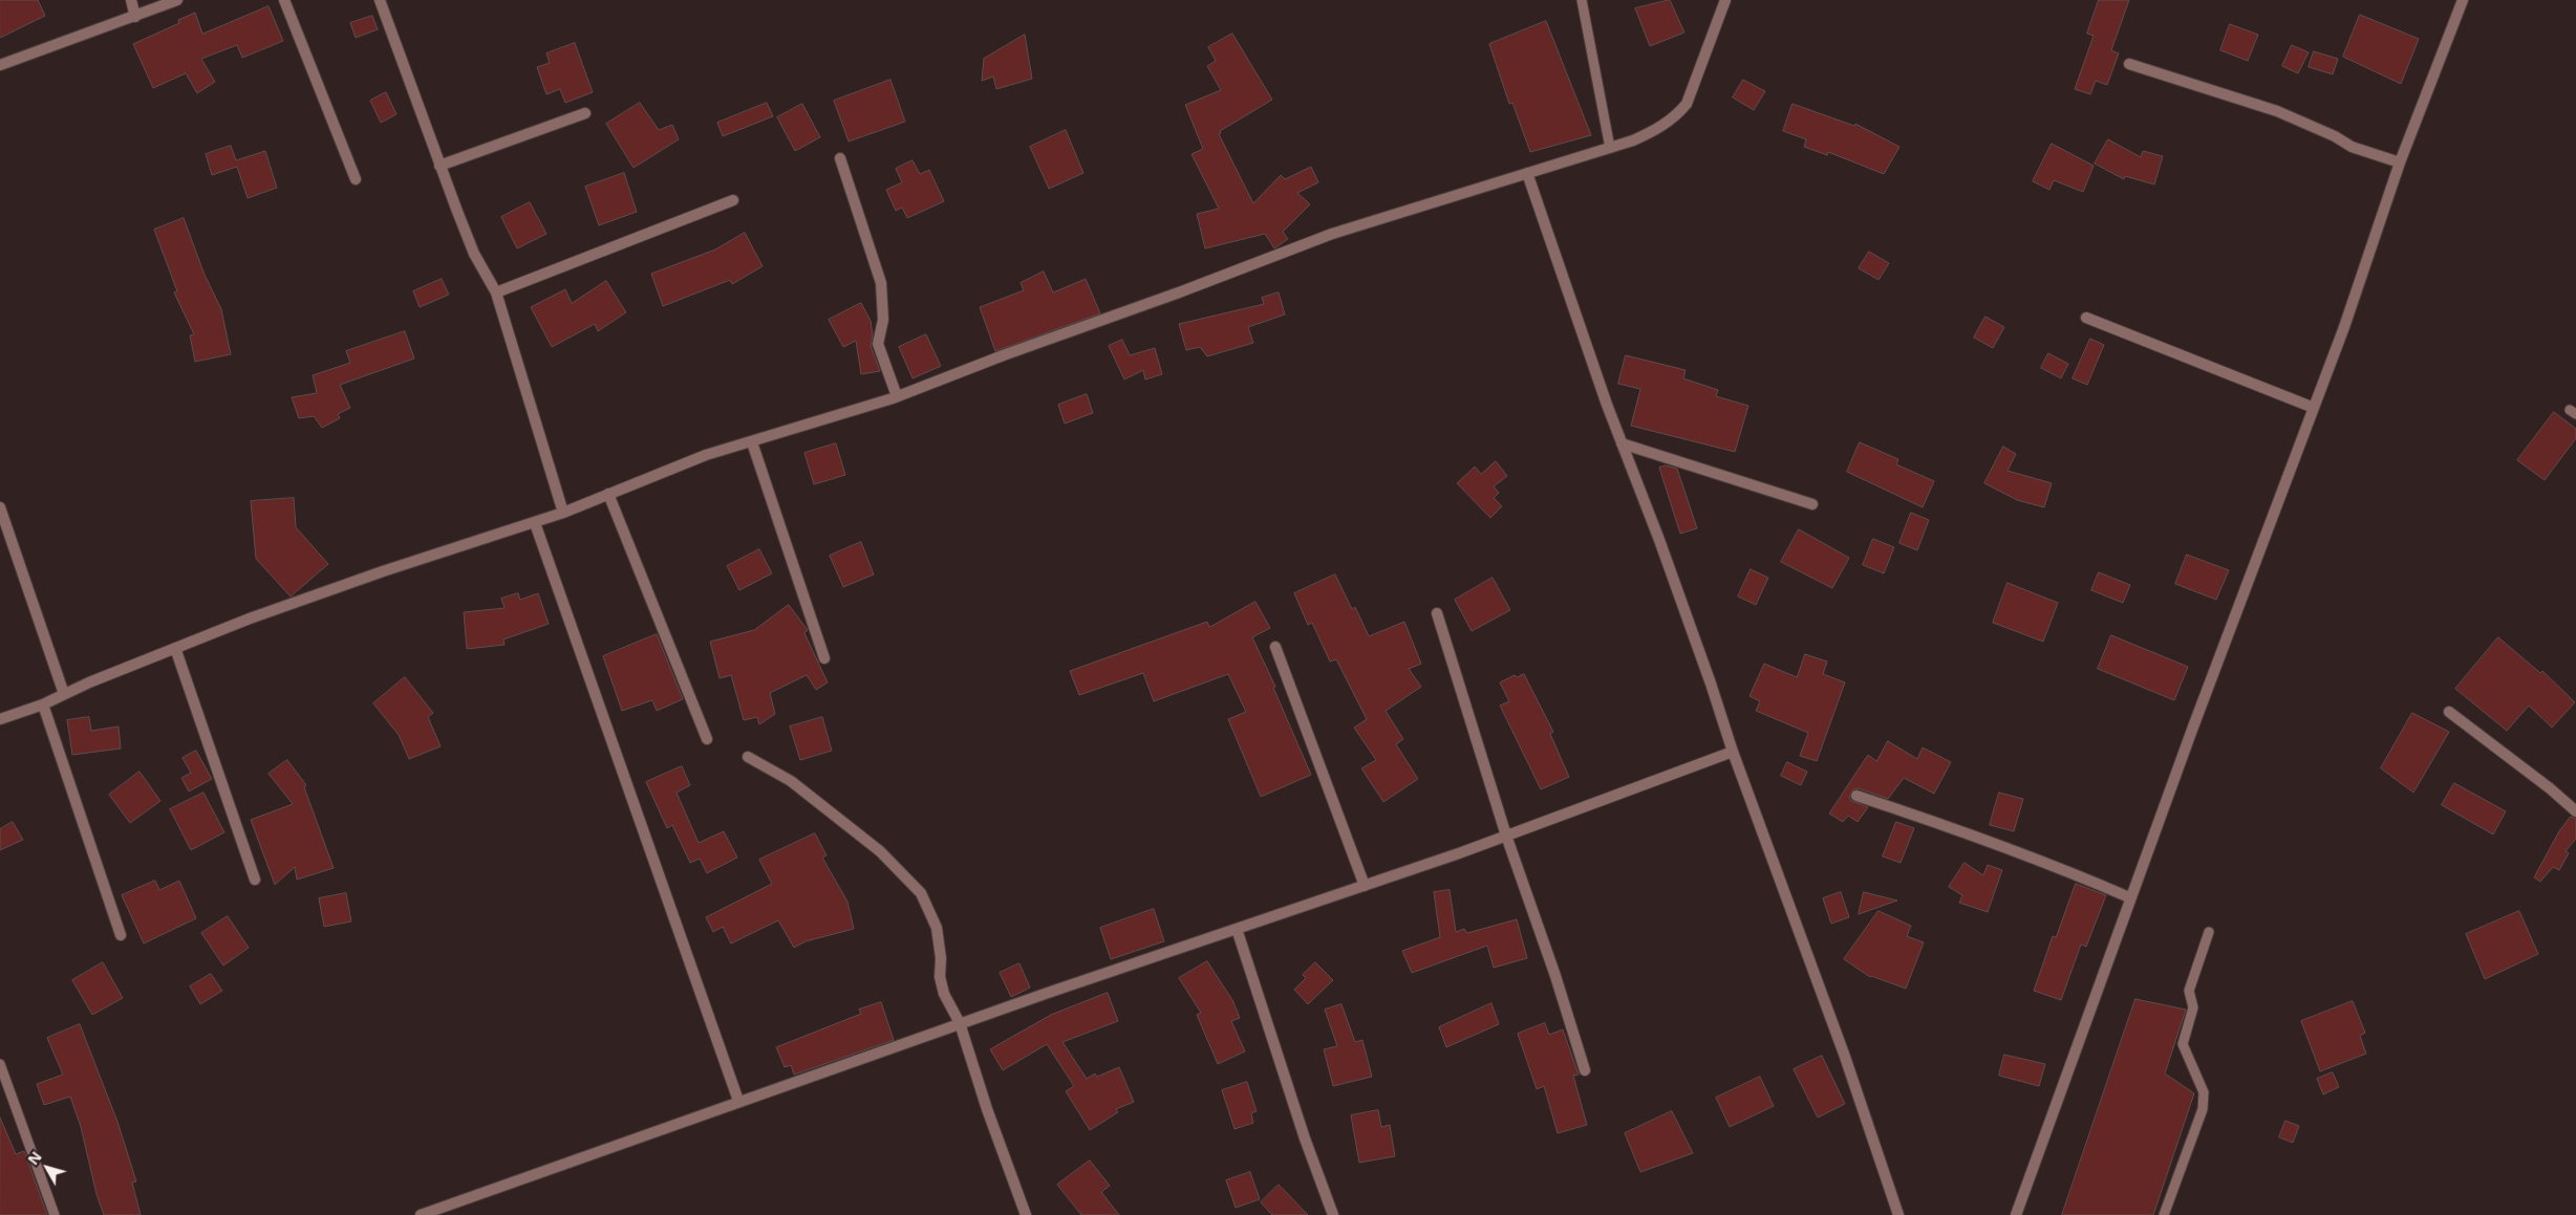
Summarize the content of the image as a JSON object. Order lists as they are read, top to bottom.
{
  "north": "top left"
}
